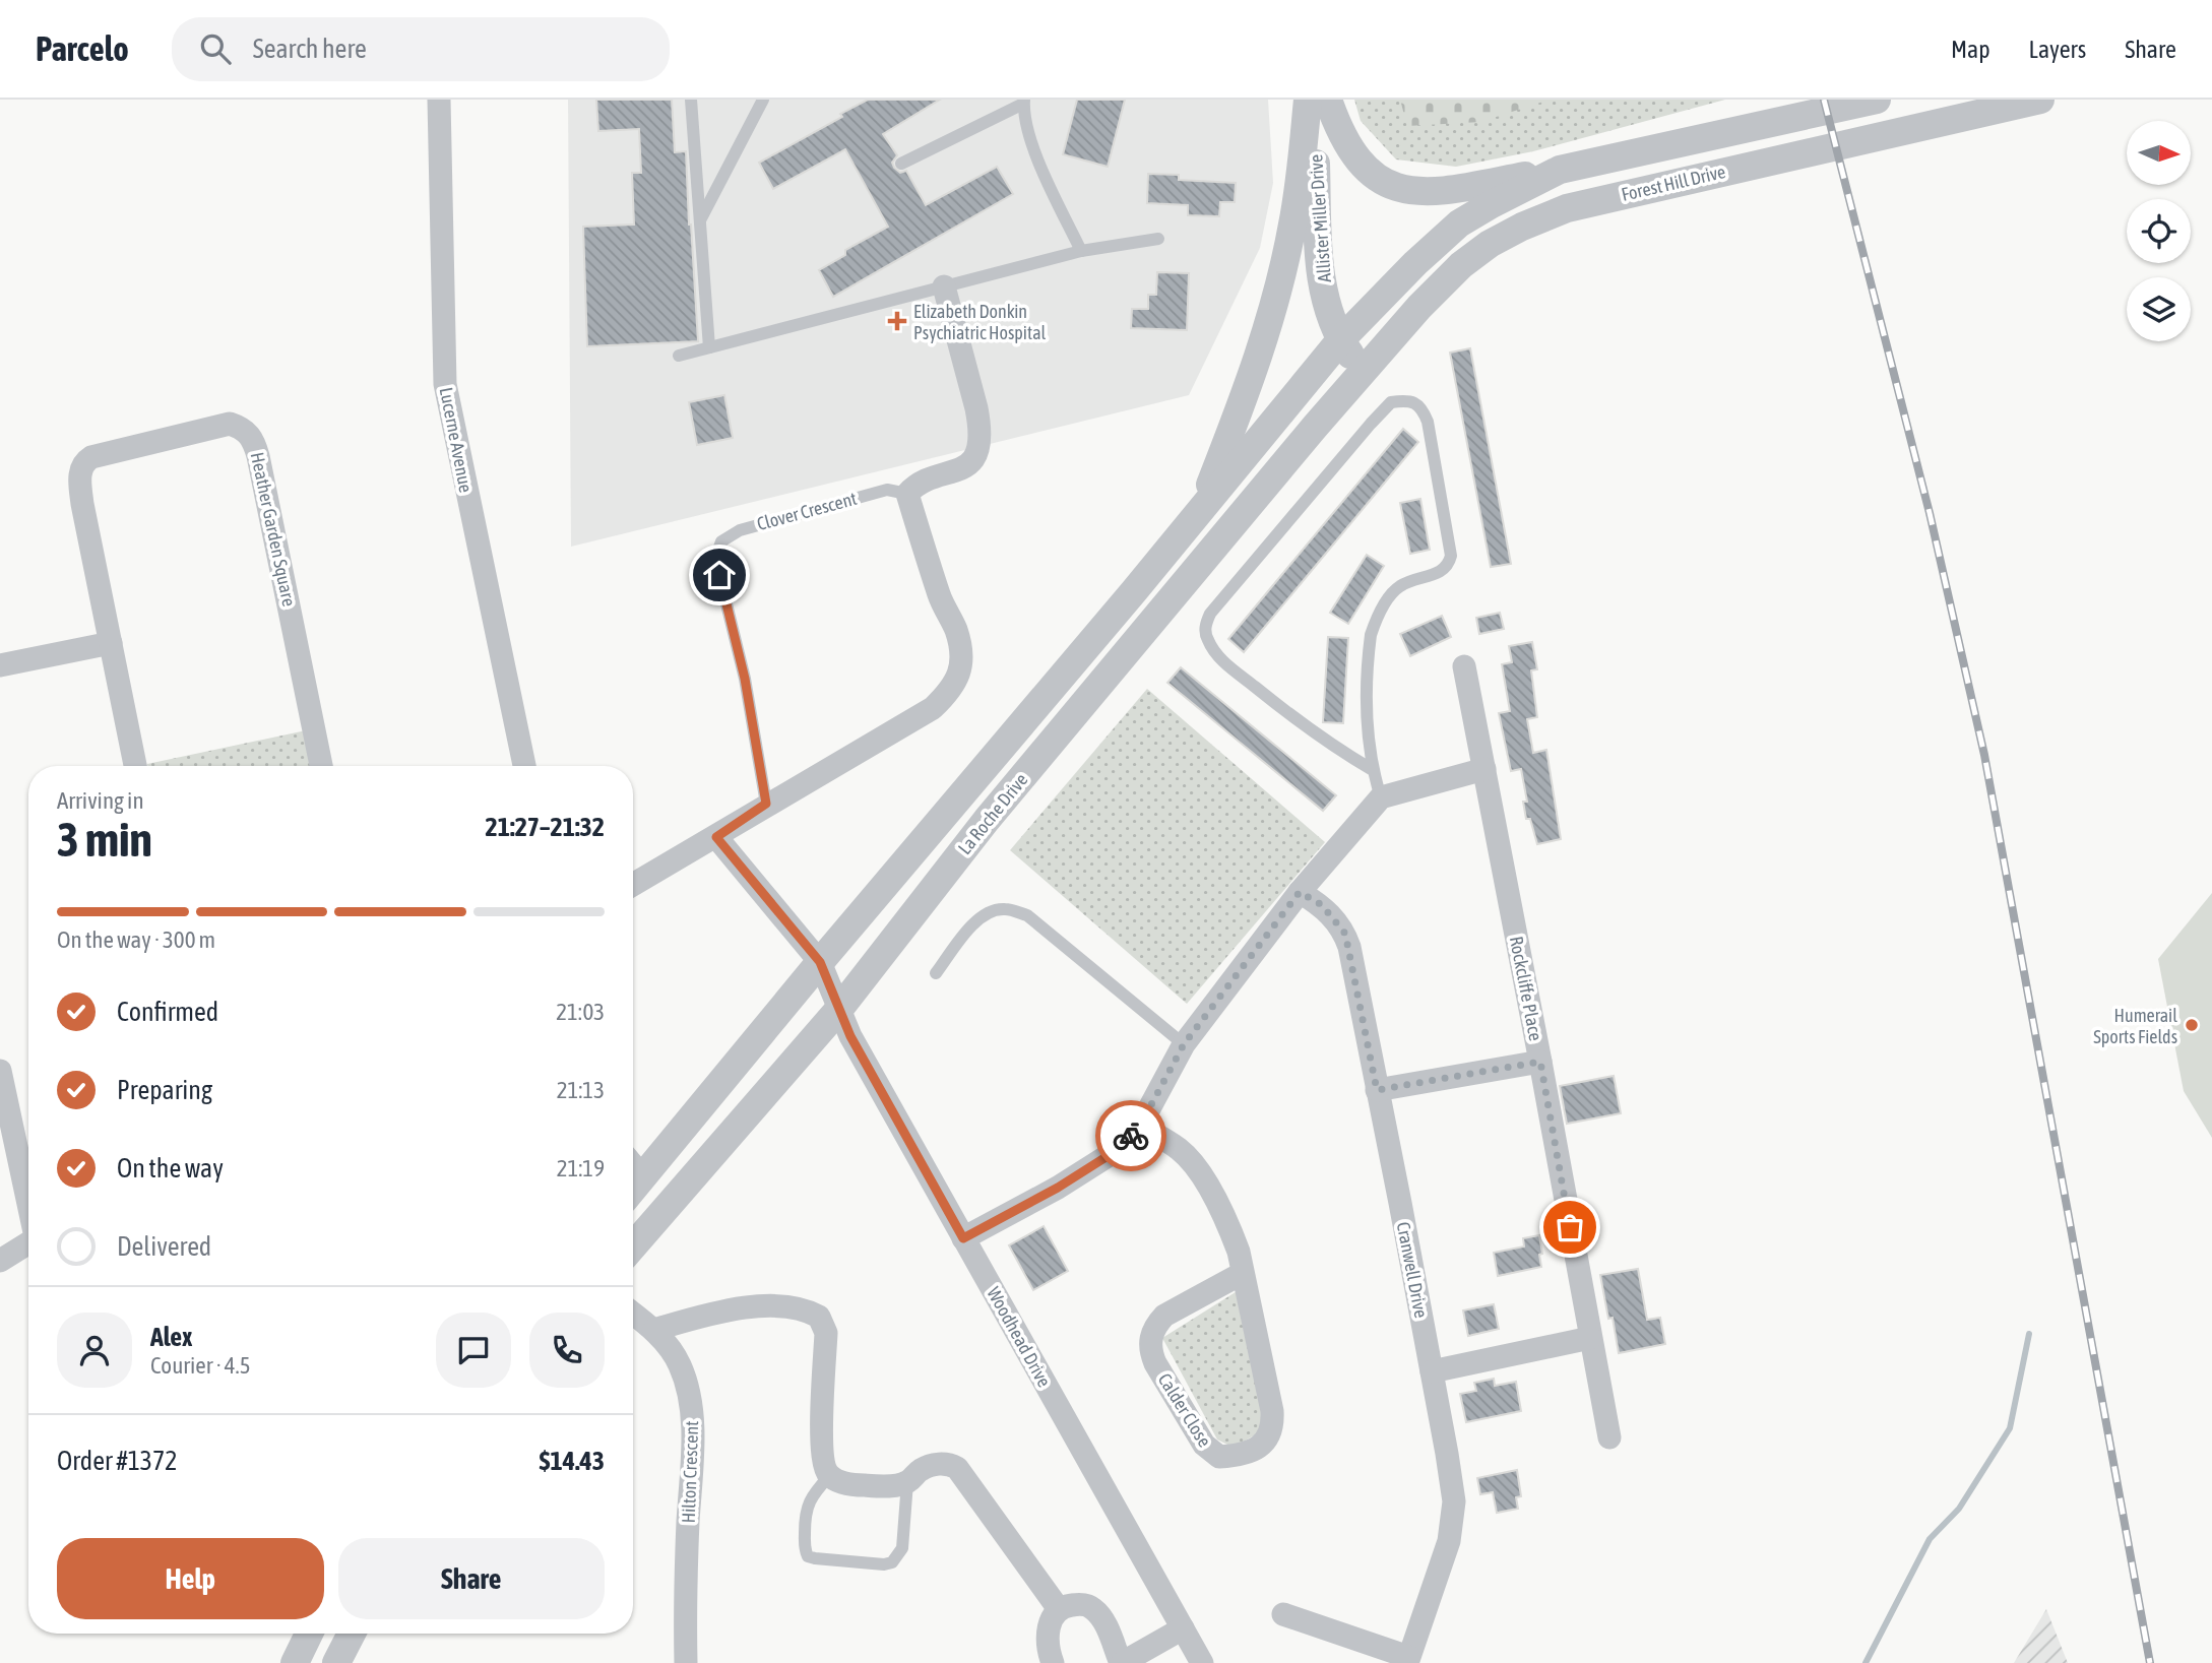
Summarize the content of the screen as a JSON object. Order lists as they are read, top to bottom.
{
  "streets": {
    "street": [
      "Forest Hill Drive",
      "Allister Miller Drive",
      "Lucerne Avenue",
      "Clover Crescent",
      "Heather Garden Square",
      "La Roche Drive",
      "Rockcliffe Place",
      "Cranwell Drive",
      "Woodhead Drive",
      "Calder Close",
      "Hilton Crescent"
    ]
  },
  "crossings": [
    ["Forest Hill Drive", "Allister Miller Drive"],
    ["Forest Hill Drive", "La Roche Drive"],
    ["Allister Miller Drive", "La Roche Drive"],
    ["La Roche Drive", "Woodhead Drive"]
  ],
  "places": {
    "health": ["Elizabeth Donkin Psychiatric Hospital"],
    "other": ["Humerail Sports Fields"]
  },
  "north": "right",
  "page": {
    "header": "Parcelo",
    "search": "Search here",
    "nav": ["Map", "Layers", "Share"],
    "heading": ["3 min", "Arriving in", "21:27–21:32"],
    "panel": [
      "Alex",
      "Courier · 4.5",
      "Order #1372",
      "$14.43"
    ],
    "bar": "On the way · 300 m",
    "list": [
      ["Confirmed", "21:03"],
      ["Preparing", "21:13"],
      ["On the way", "21:19"],
      "Delivered"
    ],
    "buttons": ["Help", "Share"]
  }
}
